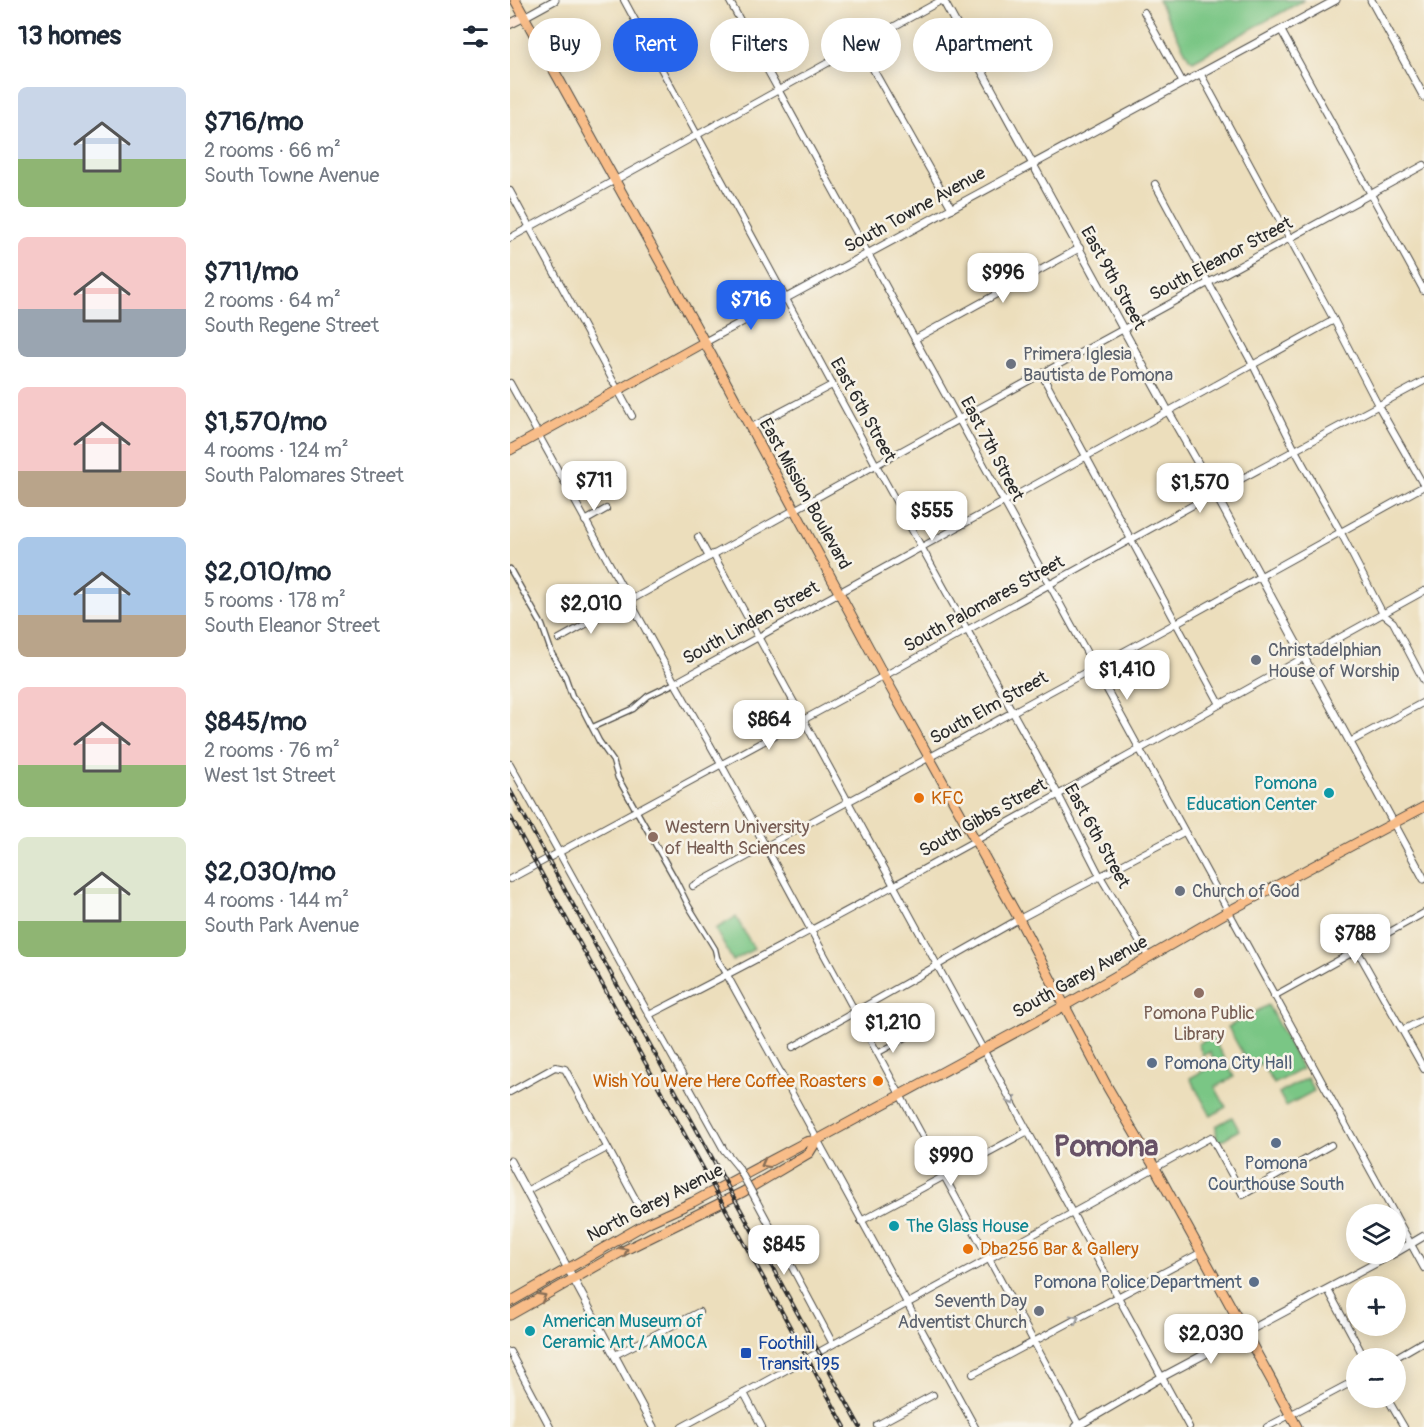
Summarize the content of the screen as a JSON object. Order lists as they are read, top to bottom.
{
  "streets": {
    "main road": [
      "South Towne Avenue",
      "East Mission Boulevard",
      "South Garey Avenue",
      "North Garey Avenue"
    ],
    "street": [
      "South Eleanor Street",
      "East 9th Street",
      "East 6th Street",
      "East 7th Street",
      "South Palomares Street",
      "South Linden Street",
      "South Elm Street",
      "South Gibbs Street"
    ]
  },
  "crossings": [
    ["South Towne Avenue", "East 9th Street"],
    ["South Towne Avenue", "East 6th Street"],
    ["South Towne Avenue", "East 7th Street"],
    ["South Towne Avenue", "East Mission Boulevard"],
    ["South Eleanor Street", "East 9th Street"],
    ["South Eleanor Street", "East 6th Street"],
    ["South Eleanor Street", "East 7th Street"],
    ["South Eleanor Street", "East Mission Boulevard"],
    ["East 9th Street", "South Palomares Street"],
    ["East 9th Street", "South Linden Street"],
    ["East 9th Street", "South Elm Street"],
    ["East 9th Street", "South Gibbs Street"],
    ["East 9th Street", "South Garey Avenue"],
    ["East 6th Street", "South Palomares Street"],
    ["East 6th Street", "South Linden Street"],
    ["East 6th Street", "South Elm Street"],
    ["East 6th Street", "South Gibbs Street"],
    ["East 6th Street", "South Garey Avenue"],
    ["East 7th Street", "South Palomares Street"],
    ["East 7th Street", "South Linden Street"],
    ["East 7th Street", "South Elm Street"],
    ["East 7th Street", "South Gibbs Street"],
    ["East 7th Street", "South Garey Avenue"],
    ["East Mission Boulevard", "South Palomares Street"],
    ["East Mission Boulevard", "South Linden Street"],
    ["East Mission Boulevard", "South Elm Street"],
    ["East Mission Boulevard", "South Gibbs Street"],
    ["East Mission Boulevard", "South Garey Avenue"],
    ["South Garey Avenue", "North Garey Avenue"]
  ],
  "districts": ["Pomona"],
  "places": {
    "other": [
      "Primera Iglesia Bautista de Pomona",
      "Christadelphian House of Worship",
      "Pomona Education Center",
      "KFC",
      "Western University of Health Sciences",
      "Church of God",
      "Pomona Public Library",
      "Pomona City Hall",
      "Wish You Were Here Coffee Roasters",
      "Pomona Courthouse South",
      "The Glass House",
      "Dba256 Bar & Gallery",
      "Pomona Police Department",
      "Seventh Day Adventist Church",
      "American Museum of Ceramic Art / AMOCA"
    ],
    "transit": ["Foothill Transit 195"]
  },
  "page": {
    "heading": "13 homes",
    "chip": [
      "Buy",
      "Rent",
      "Filters",
      "New",
      "Apartment"
    ],
    "list": [
      {
        "name": "$716/mo",
        "note": "2 rooms · 66 m² · South Towne Avenue"
      },
      {
        "name": "$711/mo",
        "note": "2 rooms · 64 m² · South Regene Street"
      },
      {
        "name": "$1,570/mo",
        "note": "4 rooms · 124 m² · South Palomares Street"
      },
      {
        "name": "$2,010/mo",
        "note": "5 rooms · 178 m² · South Eleanor Street"
      },
      {
        "name": "$845/mo",
        "note": "2 rooms · 76 m² · West 1st Street"
      },
      {
        "name": "$2,030/mo",
        "note": "4 rooms · 144 m² · South Park Avenue"
      }
    ],
    "price": [
      "$996",
      "$716",
      "$711",
      "$1,570",
      "$555",
      "$2,010",
      "$1,410",
      "$864",
      "$788",
      "$1,210",
      "$990",
      "$845",
      "$2,030"
    ],
    "map_buttons": ["+", "−"]
  }
}
